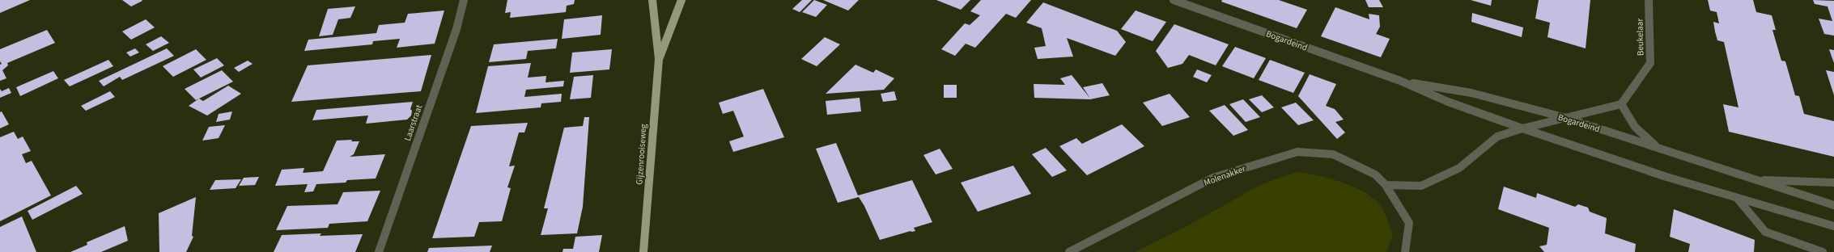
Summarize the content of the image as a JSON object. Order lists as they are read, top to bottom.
{
  "streets": {
    "main road": ["Gijzenrooiseweg"],
    "street": [
      "Beukelaar",
      "Bogardeind",
      "Laarstraat",
      "Molenakker"
    ]
  }
}
